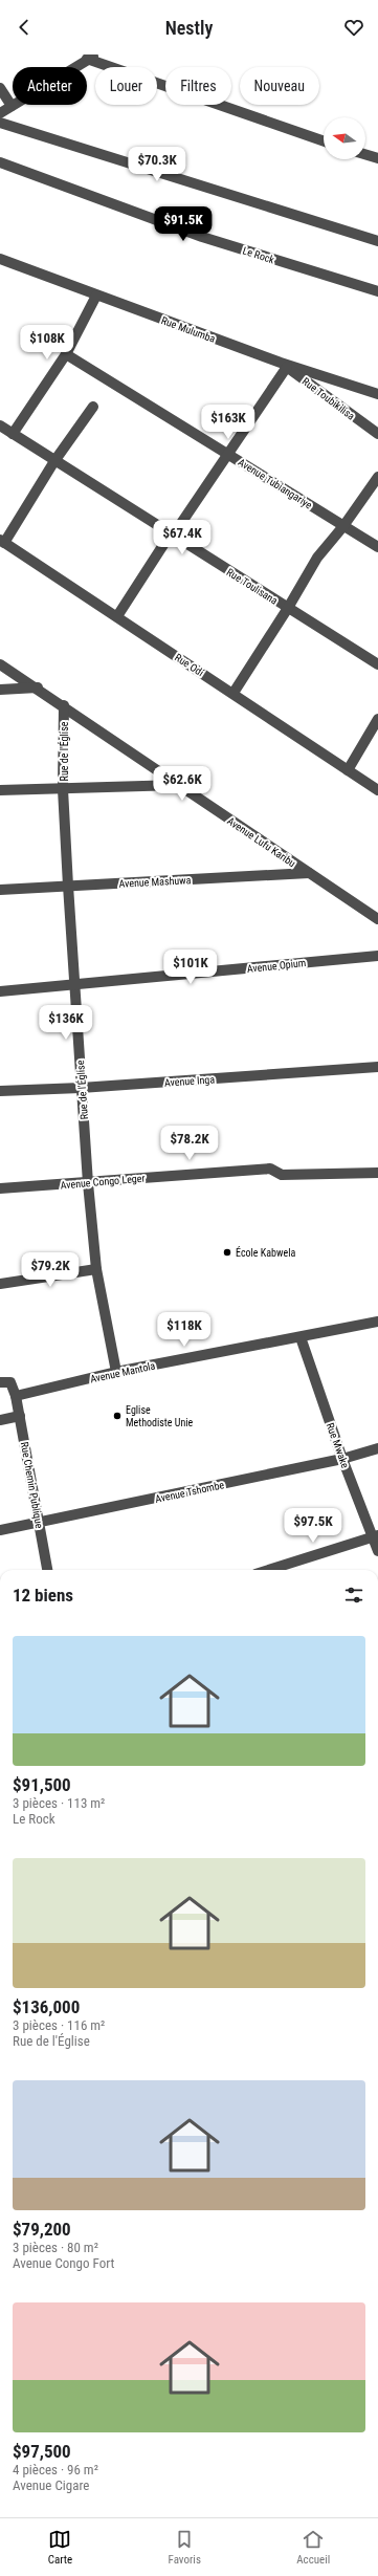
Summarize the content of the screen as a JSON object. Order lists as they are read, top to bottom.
{
  "streets": {
    "street": [
      "Le Rock",
      "Rue Mulumba",
      "Rue Toubikilisa",
      "Avenue Tubiangariye",
      "Rue Toulisana",
      "Rue Odi",
      "Rue de l'Église",
      "Avenue Lufu Karibu",
      "Avenue Mashuwa",
      "Avenue Opium",
      "Avenue Inga",
      "Avenue Congo Leger",
      "Avenue Mantola",
      "Rue Mwake",
      "Rue Chemin Publique",
      "Avenue Tshombe"
    ]
  },
  "crossings": [
    ["Rue Mulumba", "Rue Toubikilisa"],
    ["Rue de l'Église", "Avenue Lufu Karibu"],
    ["Rue de l'Église", "Avenue Mashuwa"],
    ["Rue de l'Église", "Avenue Opium"],
    ["Rue de l'Église", "Avenue Inga"],
    ["Rue de l'Église", "Avenue Congo Leger"],
    ["Rue de l'Église", "Avenue Mantola"],
    ["Avenue Lufu Karibu", "Avenue Mashuwa"],
    ["Avenue Mantola", "Rue Mwake"],
    ["Avenue Mantola", "Rue Chemin Publique"],
    ["Rue Mwake", "Avenue Tshombe"],
    ["Rue Chemin Publique", "Avenue Tshombe"]
  ],
  "places": ["École Kabwela", "Eglise Methodiste Unie"],
  "north": "left",
  "page": {
    "header": "Nestly",
    "chip": [
      "Acheter",
      "Louer",
      "Filtres",
      "Nouveau"
    ],
    "price": [
      "$70.3K",
      "$91.5K",
      "$108K",
      "$163K",
      "$67.4K",
      "$62.6K",
      "$101K",
      "$136K",
      "$78.2K",
      "$79.2K",
      "$118K",
      "$97.5K"
    ],
    "heading": "12 biens",
    "list": [
      {
        "name": "$91,500",
        "note": "3 pièces · 113 m² · Le Rock"
      },
      {
        "name": "$136,000",
        "note": "3 pièces · 116 m² · Rue de l'Église"
      },
      {
        "name": "$79,200",
        "note": "3 pièces · 80 m² · Avenue Congo Fort"
      },
      {
        "name": "$97,500",
        "note": "4 pièces · 96 m² · Avenue Cigare"
      }
    ],
    "tabs": ["Carte", "Favoris", "Accueil"]
  }
}
